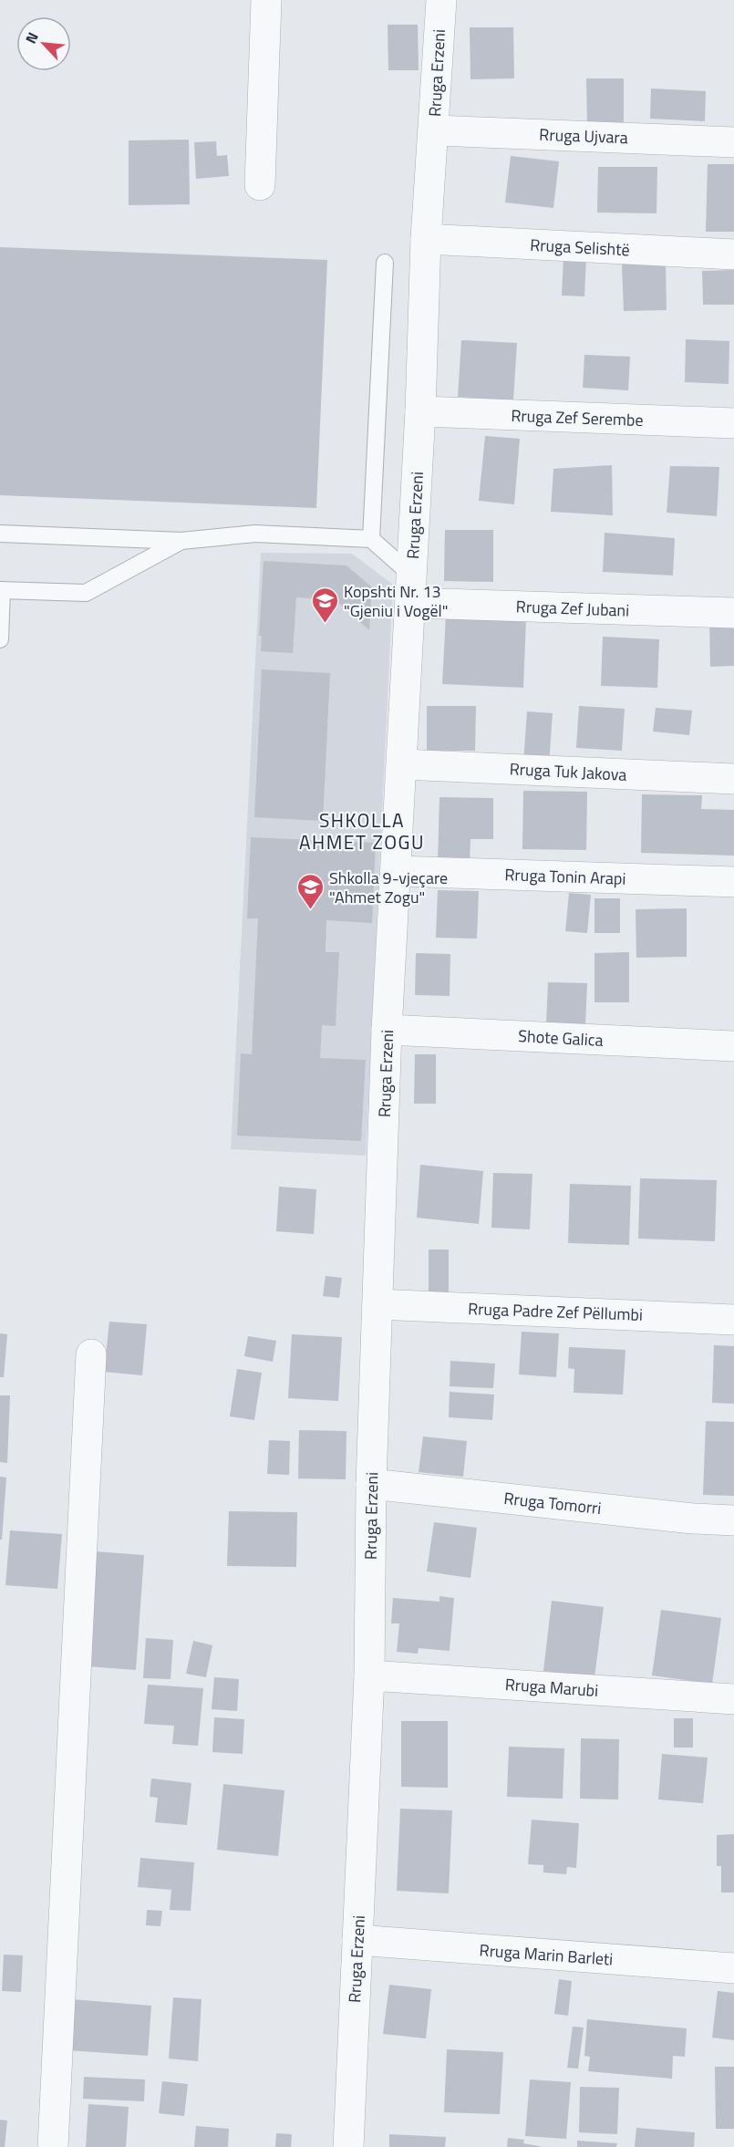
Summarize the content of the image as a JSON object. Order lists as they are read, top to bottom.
{
  "streets": {
    "street": [
      "Rruga Erzeni",
      "Rruga Ujvara",
      "Rruga Selishtë",
      "Rruga Zef Serembe",
      "Rruga Zef Jubani",
      "Rruga Tuk Jakova",
      "Rruga Tonin Arapi",
      "Shote Galica",
      "Rruga Padre Zef Pëllumbi",
      "Rruga Tomorri",
      "Rruga Marubi",
      "Rruga Marin Barleti"
    ]
  },
  "crossings": [
    ["Rruga Erzeni", "Rruga Ujvara"],
    ["Rruga Erzeni", "Rruga Selishtë"],
    ["Rruga Erzeni", "Rruga Zef Serembe"],
    ["Rruga Erzeni", "Rruga Zef Jubani"],
    ["Rruga Erzeni", "Rruga Tuk Jakova"],
    ["Rruga Erzeni", "Rruga Tonin Arapi"],
    ["Rruga Erzeni", "Shote Galica"],
    ["Rruga Erzeni", "Rruga Padre Zef Pëllumbi"],
    ["Rruga Erzeni", "Rruga Tomorri"],
    ["Rruga Erzeni", "Rruga Marubi"],
    ["Rruga Erzeni", "Rruga Marin Barleti"]
  ],
  "districts": ["SHKOLLA AHMET ZOGU"],
  "places": {
    "school or university": ["Kopshti Nr. 13 \"Gjeniu i Vogël\"", "Shkolla 9-vjeçare \"Ahmet Zogu\""]
  },
  "north": "top left"
}
